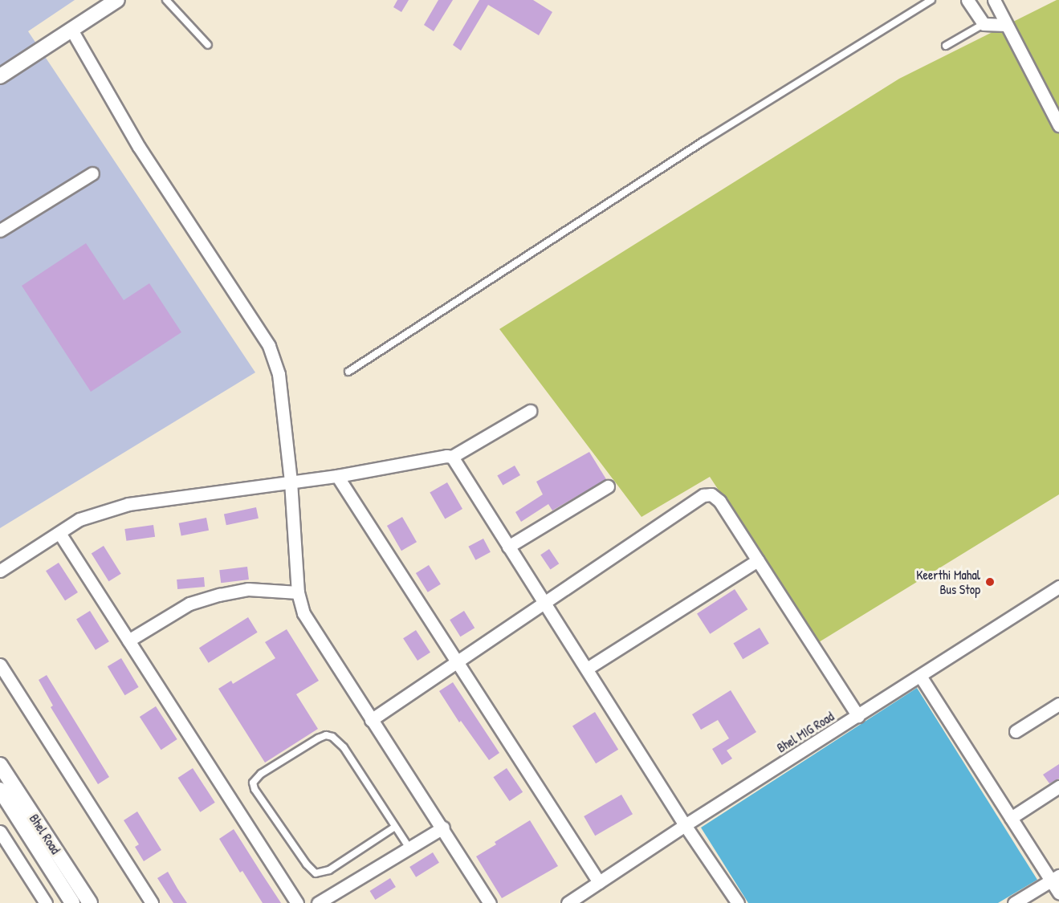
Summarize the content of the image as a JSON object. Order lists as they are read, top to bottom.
{
  "streets": {
    "street": ["Bhel MIG Road", "Bhel Road"]
  },
  "places": ["Keerthi Mahal Bus Stop"]
}
